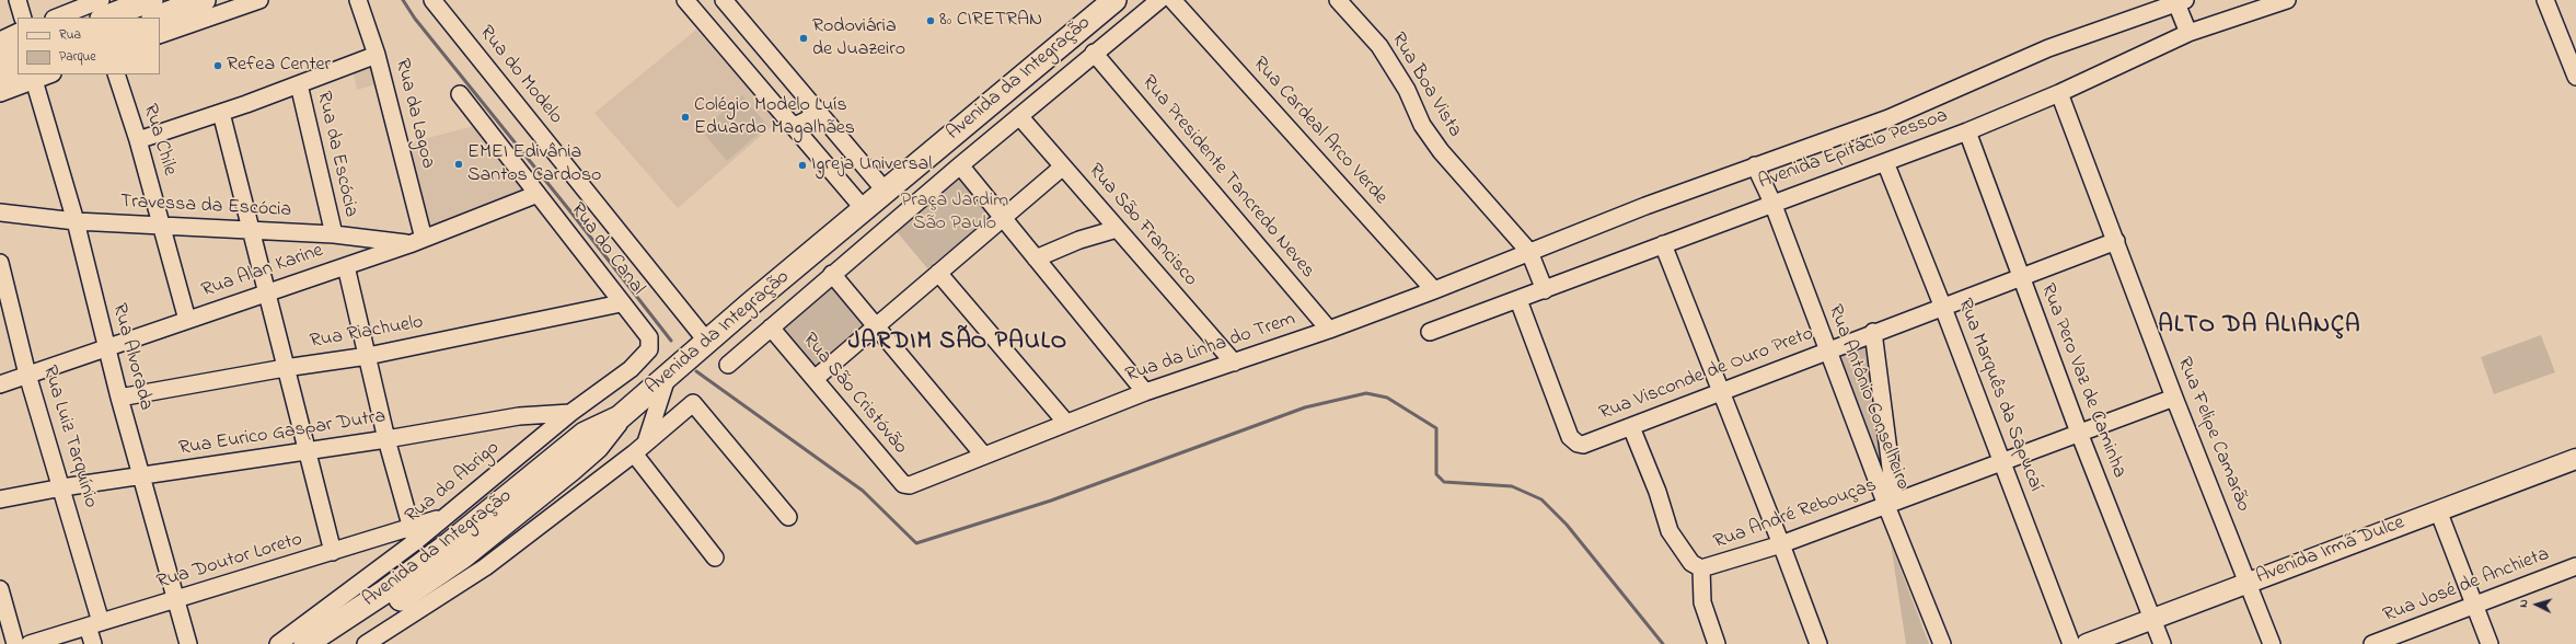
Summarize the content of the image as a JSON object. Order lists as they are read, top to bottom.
{
  "streets": {
    "highway": ["Avenida da Integração"],
    "main road": ["Avenida Irmã Dulce"],
    "street": [
      "Rua do Modelo",
      "Rua Boa Vista",
      "Rua da Lagoa",
      "Rua Cardeal Arco Verde",
      "Rua Chile",
      "Avenida Epitácio Pessoa",
      "Rua da Escócia",
      "Rua Presidente Tancredo Neves",
      "Travessa da Escócia",
      "Rua São Francisco",
      "Rua do Canal",
      "Rua Alan Karine",
      "Rua Riachuelo",
      "Rua da Linha do Trem",
      "Rua Alvorada",
      "Rua Visconde de Ouro Preto",
      "Rua Pero Vaz de Caminha",
      "Rua São Cristóvão",
      "Rua Marquês da Sapucaí",
      "Rua Antônio Conselheiro",
      "Rua Eurico Gaspar Dutra",
      "Rua Felipe Camarão",
      "Rua Luiz Tarquínio",
      "Rua do Abrigo",
      "Rua André Rebouças",
      "Rua Doutor Loreto",
      "Rua José de Anchieta"
    ]
  },
  "crossings": [
    ["Rua do Modelo", "Avenida da Integração"],
    ["Rua Boa Vista", "Rua da Linha do Trem"],
    ["Rua da Lagoa", "Travessa da Escócia"],
    ["Rua da Lagoa", "Rua Alan Karine"],
    ["Rua Cardeal Arco Verde", "Rua da Linha do Trem"],
    ["Rua Chile", "Travessa da Escócia"],
    ["Rua Chile", "Rua Alan Karine"],
    ["Avenida Epitácio Pessoa", "Rua Visconde de Ouro Preto"],
    ["Avenida Epitácio Pessoa", "Rua Pero Vaz de Caminha"],
    ["Avenida Epitácio Pessoa", "Rua Marquês da Sapucaí"],
    ["Avenida Epitácio Pessoa", "Rua Antônio Conselheiro"],
    ["Avenida Epitácio Pessoa", "Rua Felipe Camarão"],
    ["Rua da Escócia", "Travessa da Escócia"],
    ["Rua Presidente Tancredo Neves", "Rua da Linha do Trem"],
    ["Travessa da Escócia", "Rua Alan Karine"],
    ["Travessa da Escócia", "Rua Alvorada"],
    ["Rua São Francisco", "Rua da Linha do Trem"],
    ["Rua do Canal", "Rua Alan Karine"],
    ["Rua do Canal", "Rua Riachuelo"],
    ["Rua do Canal", "Rua do Abrigo"],
    ["Rua Alan Karine", "Rua Alvorada"],
    ["Rua Alan Karine", "Rua Luiz Tarquínio"],
    ["Rua Riachuelo", "Rua Alvorada"],
    ["Rua da Linha do Trem", "Rua São Cristóvão"],
    ["Rua da Linha do Trem", "Rua Antônio Conselheiro"],
    ["Rua Alvorada", "Rua Eurico Gaspar Dutra"],
    ["Rua Alvorada", "Rua Doutor Loreto"],
    ["Rua Visconde de Ouro Preto", "Rua Pero Vaz de Caminha"],
    ["Rua Visconde de Ouro Preto", "Rua Marquês da Sapucaí"],
    ["Rua Visconde de Ouro Preto", "Rua Antônio Conselheiro"],
    ["Rua Visconde de Ouro Preto", "Rua Felipe Camarão"],
    ["Rua Pero Vaz de Caminha", "Rua André Rebouças"],
    ["Rua Pero Vaz de Caminha", "Avenida Irmã Dulce"],
    ["Rua Marquês da Sapucaí", "Rua André Rebouças"],
    ["Rua Antônio Conselheiro", "Rua André Rebouças"],
    ["Rua Eurico Gaspar Dutra", "Rua Luiz Tarquínio"],
    ["Rua Eurico Gaspar Dutra", "Rua do Abrigo"],
    ["Rua Felipe Camarão", "Rua André Rebouças"],
    ["Rua Felipe Camarão", "Avenida Irmã Dulce"],
    ["Rua Luiz Tarquínio", "Rua Doutor Loreto"],
    ["Rua do Abrigo", "Rua Doutor Loreto"]
  ],
  "districts": ["ALTO DA ALIANÇA", "JARDIM SÃO PAULO"],
  "parks": ["Praça Jardim São Paulo"],
  "places": [
    "8º CIRETRAN",
    "Rodoviária de Juazeiro",
    "Refea Center",
    "Colégio Modelo Luís Eduardo Magalhães",
    "EMEI Edivânia Santos Cardoso",
    "Igreja Universal"
  ],
  "legend": ["Rua", "Parque"],
  "north": "left"
}
